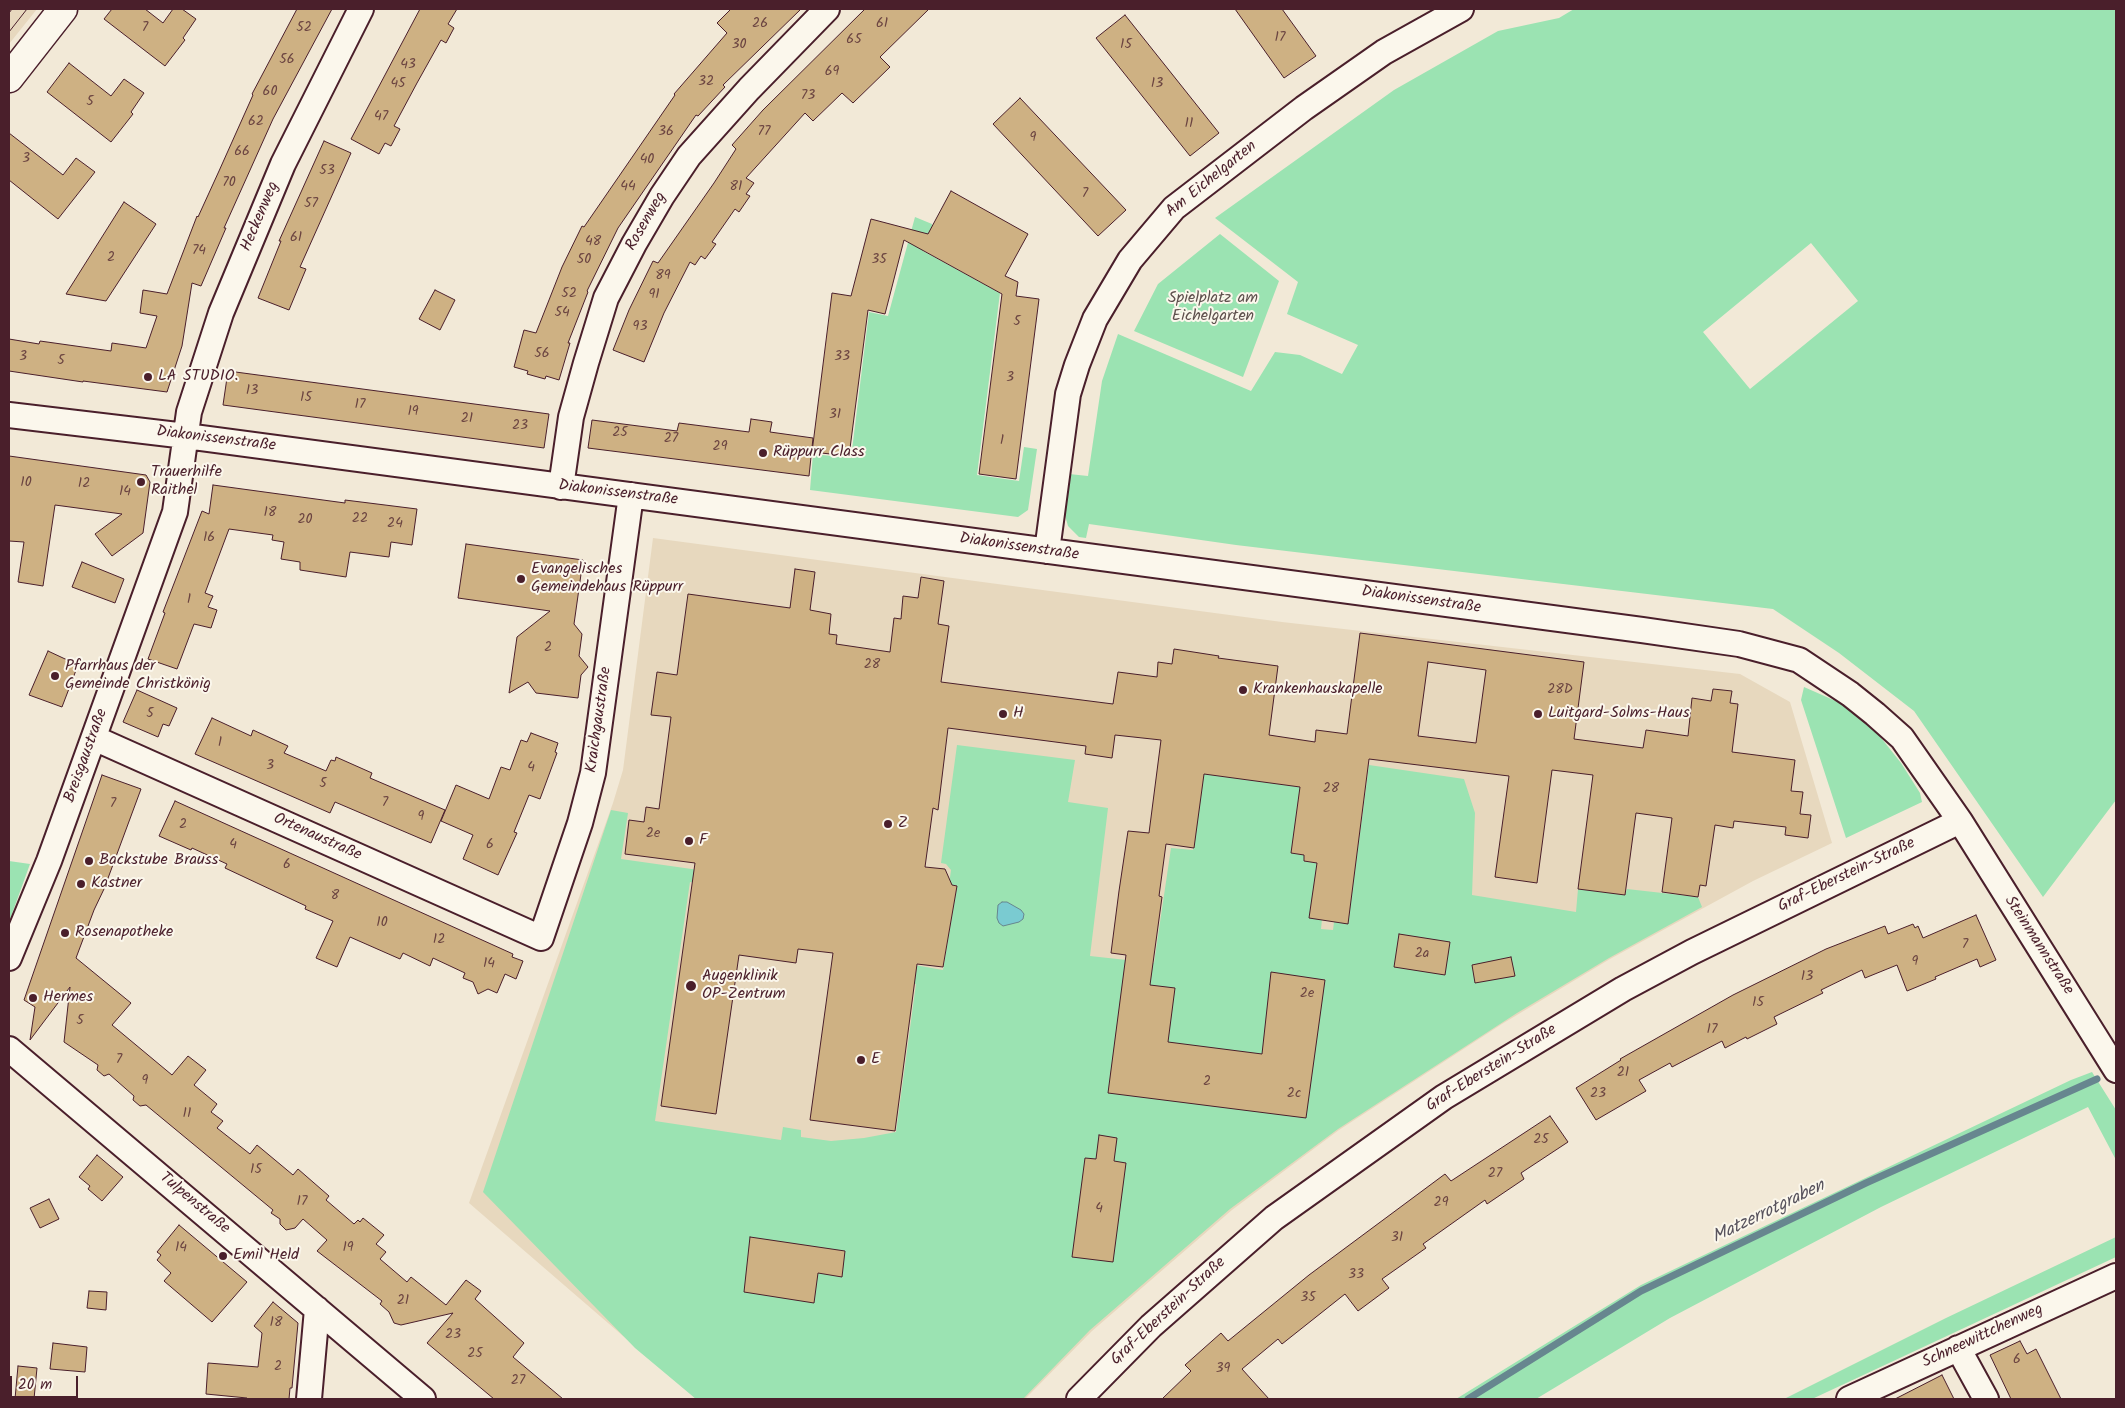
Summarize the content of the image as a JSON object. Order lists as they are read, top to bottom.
{
  "streets": {
    "street": [
      "Am Eichelgarten",
      "Heckenweg",
      "Rosenweg",
      "Diakonissenstraße",
      "Kraichgaustraße",
      "Breisgaustraße",
      "Ortenaustraße",
      "Graf-Eberstein-Straße",
      "Steinmannstraße",
      "Tulpenstraße",
      "Schneewittchenweg"
    ]
  },
  "crossings": [
    ["Am Eichelgarten", "Diakonissenstraße"],
    ["Heckenweg", "Diakonissenstraße"],
    ["Heckenweg", "Breisgaustraße"],
    ["Rosenweg", "Diakonissenstraße"],
    ["Diakonissenstraße", "Kraichgaustraße"],
    ["Diakonissenstraße", "Breisgaustraße"],
    ["Diakonissenstraße", "Graf-Eberstein-Straße"],
    ["Diakonissenstraße", "Steinmannstraße"],
    ["Kraichgaustraße", "Ortenaustraße"],
    ["Breisgaustraße", "Ortenaustraße"],
    ["Graf-Eberstein-Straße", "Steinmannstraße"]
  ],
  "water": ["Matzerrotgraben"],
  "parks": ["Spielplatz am Eichelgarten"],
  "places": [
    "LA STUDIO.",
    "Rüppurr Class",
    "Trauerhilfe Raithel",
    "Evangelisches Gemeindehaus Rüppurr",
    "Pfarrhaus der Gemeinde Christkönig",
    "Krankenhauskapelle",
    "H",
    "Luitgard-Solms-Haus",
    "Z",
    "F",
    "Backstube Brauss",
    "Kastner",
    "Rosenapotheke",
    "Augenklinik OP-Zentrum",
    "Hermes",
    "E",
    "Emil Held"
  ],
  "house_numbers": [
    "26",
    "61",
    "7",
    "52",
    "17",
    "65",
    "30",
    "15",
    "56",
    "43",
    "69",
    "32",
    "45",
    "13",
    "60",
    "73",
    "5",
    "47",
    "62",
    "11",
    "36",
    "77",
    "9",
    "66",
    "3",
    "40",
    "53",
    "70",
    "44",
    "81",
    "7",
    "57",
    "61",
    "48",
    "74",
    "2",
    "50",
    "35",
    "89",
    "52",
    "91",
    "54",
    "5",
    "93",
    "56",
    "3",
    "33",
    "5",
    "3",
    "13",
    "15",
    "17",
    "19",
    "31",
    "21",
    "23",
    "25",
    "27",
    "1",
    "29",
    "10",
    "12",
    "14",
    "18",
    "22",
    "20",
    "24",
    "16",
    "1",
    "2",
    "28",
    "28D",
    "5",
    "1",
    "3",
    "4",
    "5",
    "28",
    "7",
    "7",
    "9",
    "2",
    "2e",
    "4",
    "6",
    "6",
    "8",
    "10",
    "12",
    "7",
    "2a",
    "9",
    "14",
    "13",
    "2e",
    "15",
    "5",
    "17",
    "7",
    "21",
    "9",
    "2",
    "2c",
    "23",
    "11",
    "25",
    "15",
    "27",
    "17",
    "29",
    "4",
    "31",
    "14",
    "19",
    "33",
    "35",
    "21",
    "18",
    "23",
    "25",
    "6",
    "2",
    "39",
    "27"
  ],
  "scale_bar": "20 m"
}
